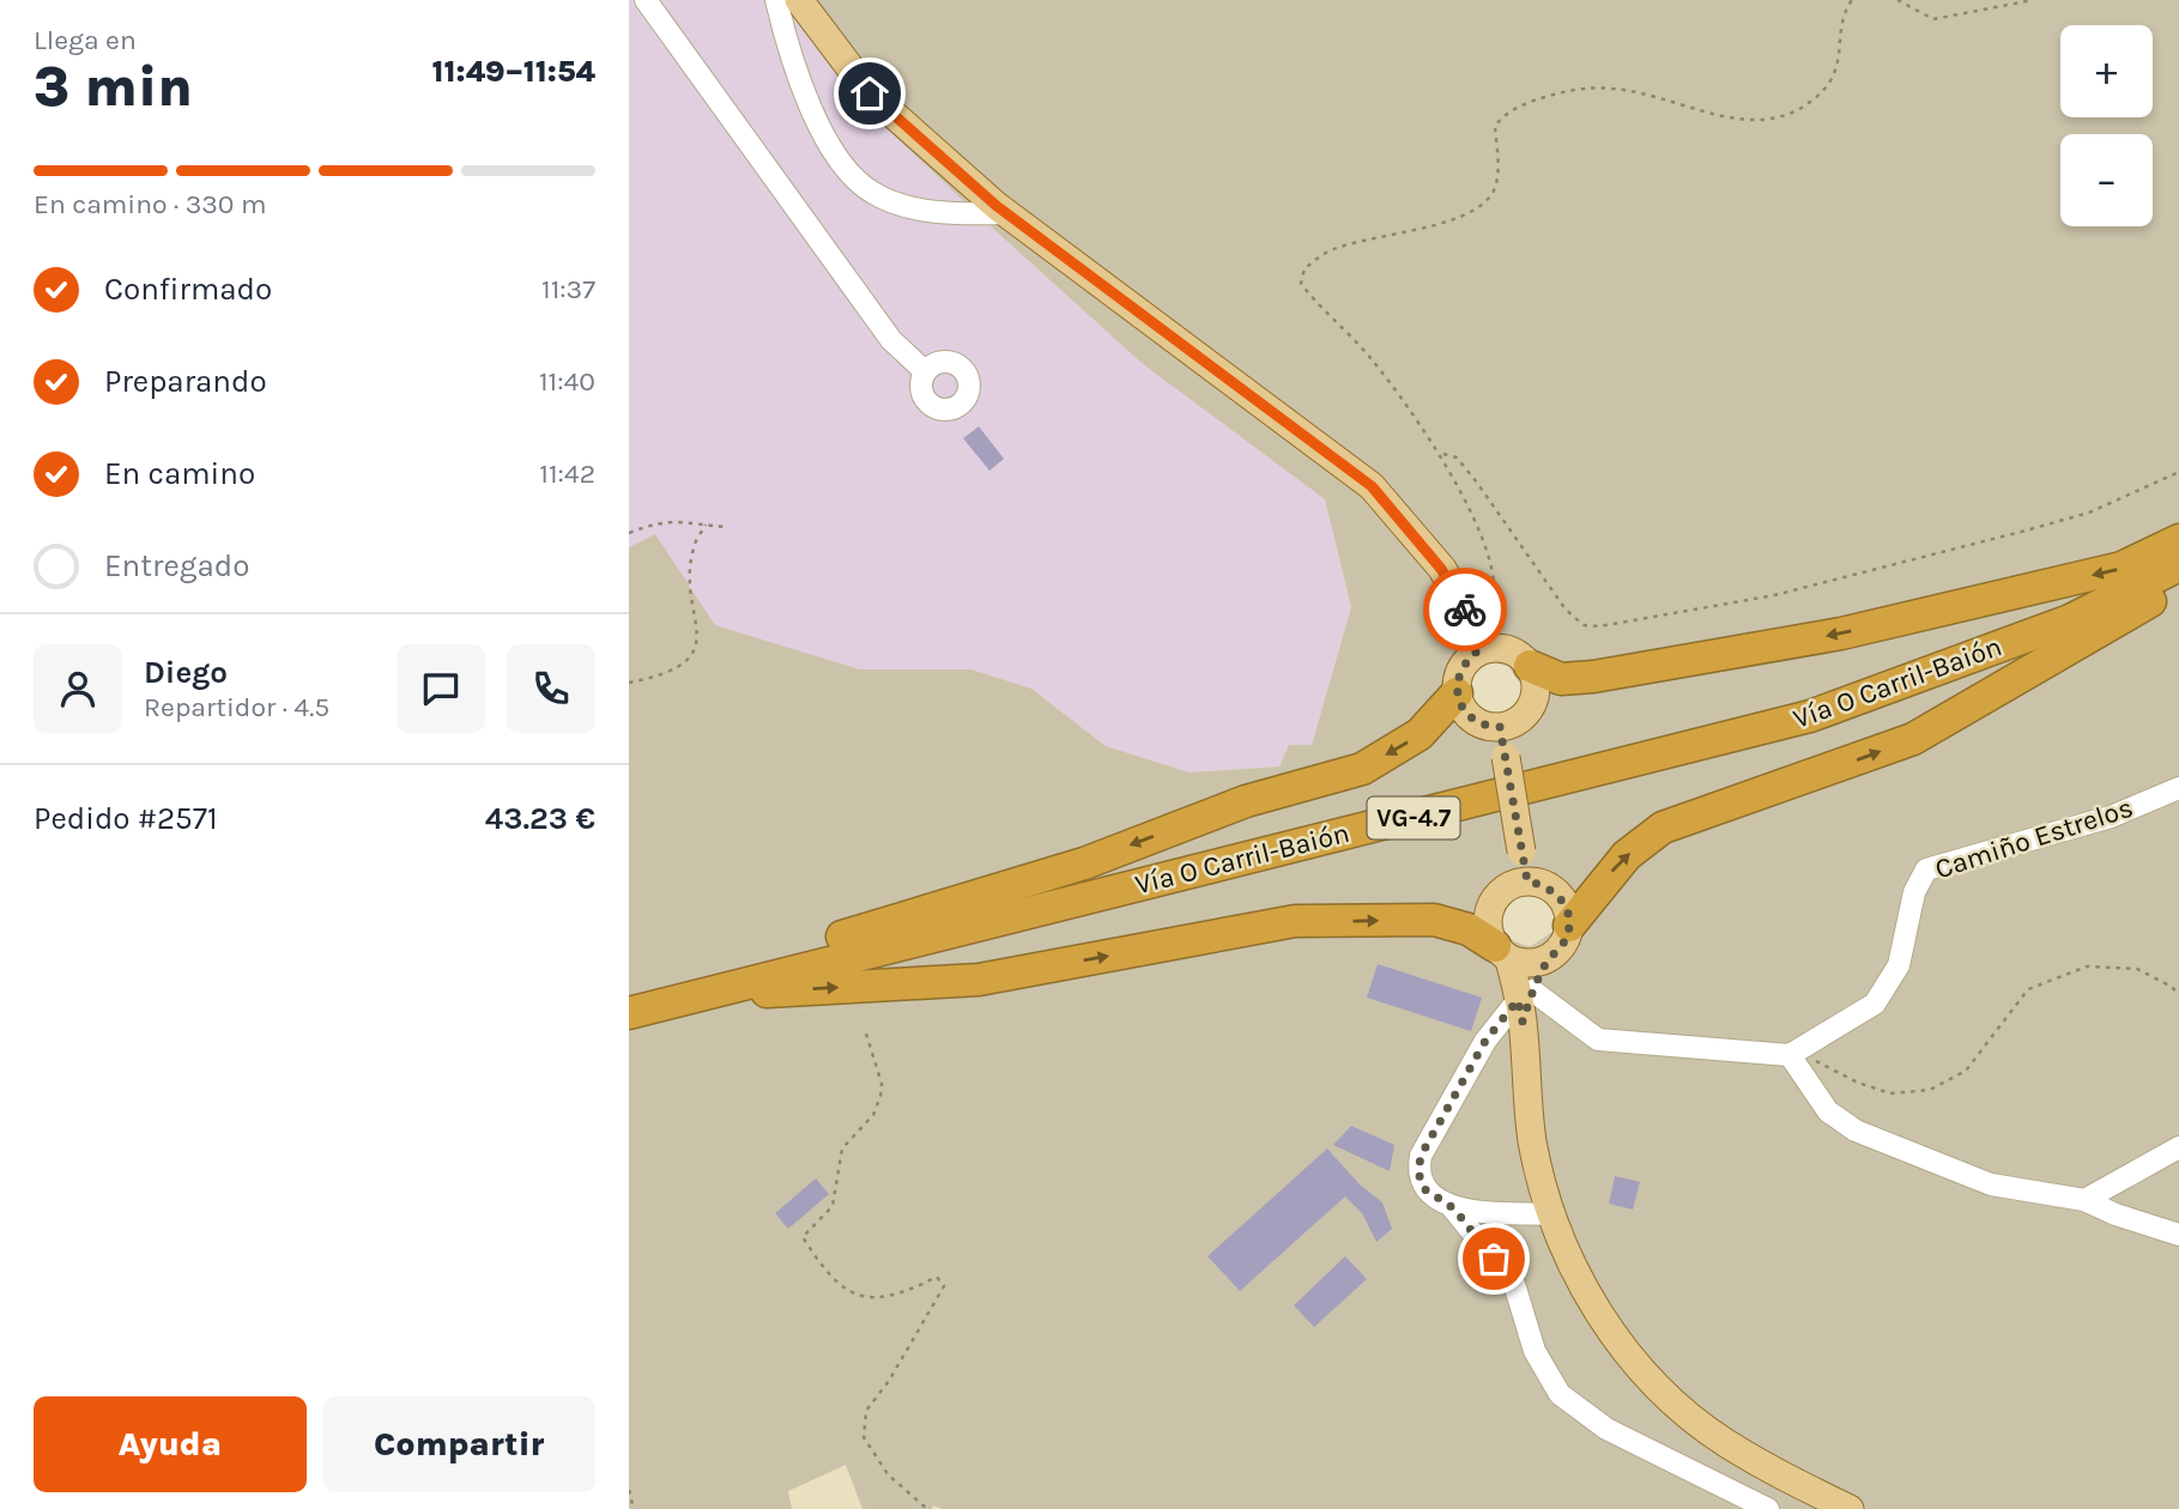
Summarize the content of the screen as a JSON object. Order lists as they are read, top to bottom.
{
  "streets": {
    "highway": ["Vía O Carril-Baión", "VG-4.7"],
    "street": ["Camiño Estrelos"]
  },
  "page": {
    "heading": ["3 min", "Llega en", "11:49–11:54"],
    "panel": [
      "Diego",
      "Repartidor · 4.5",
      "Pedido #2571",
      "43.23 €"
    ],
    "map_buttons": ["+", "−"],
    "bar": "En camino · 330 m",
    "list": [
      ["Confirmado", "11:37"],
      ["Preparando", "11:40"],
      ["En camino", "11:42"],
      "Entregado"
    ],
    "buttons": ["Ayuda", "Compartir"]
  }
}
